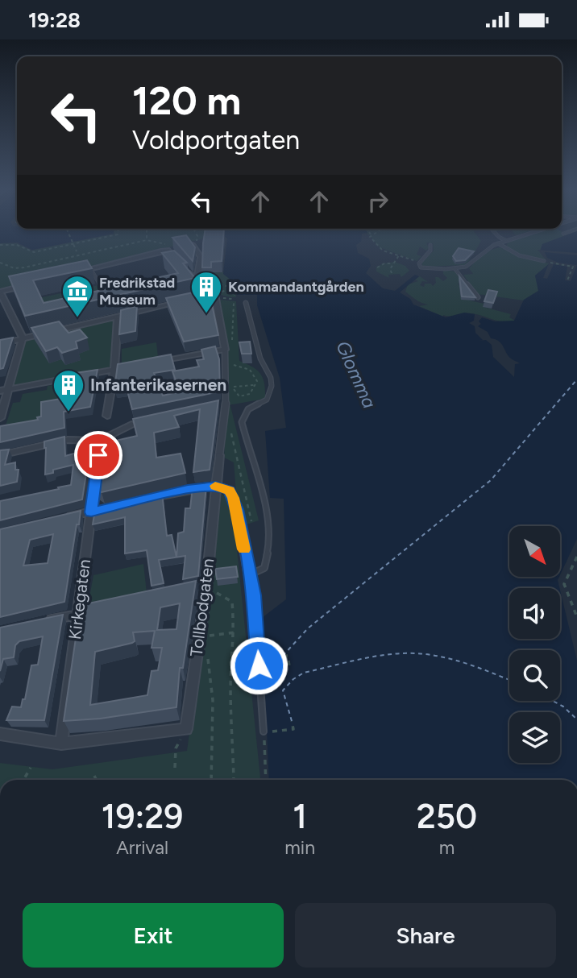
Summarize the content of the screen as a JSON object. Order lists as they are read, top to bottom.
{
  "streets": {
    "street": ["Kirkegaten", "Tollbodgaten"]
  },
  "water": ["Glomma"],
  "places": {
    "building": ["Kommandantgården", "Infanterikasernen"],
    "museum": ["Fredrikstad Museum"]
  },
  "north": "bottom right",
  "page": {
    "status": "19:28",
    "turn": ["120 m", "Voldportgaten"],
    "eta": [
      "19:29",
      "Arrival",
      "1",
      "min",
      "250",
      "m"
    ],
    "buttons": ["Exit", "Share"]
  }
}
